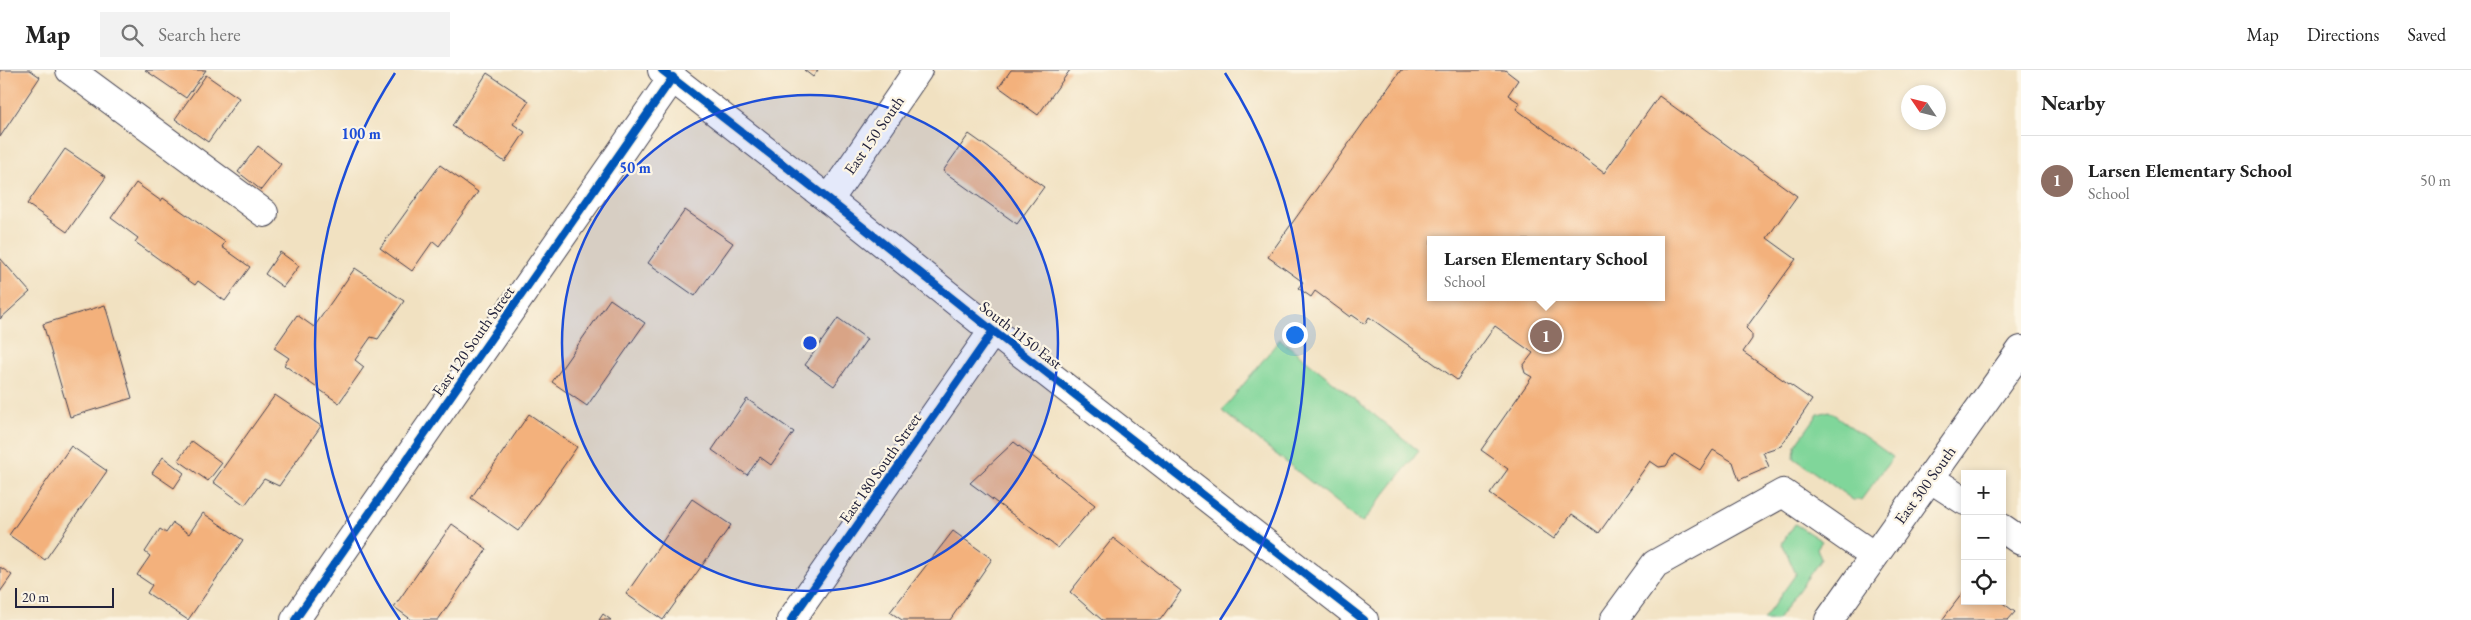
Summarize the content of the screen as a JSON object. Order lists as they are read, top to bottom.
{
  "streets": {
    "street": [
      "East 150 South",
      "South 1150 East",
      "East 120 South Street",
      "East 180 South Street",
      "East 300 South"
    ]
  },
  "crossings": [
    ["East 150 South", "South 1150 East"],
    ["South 1150 East", "East 120 South Street"],
    ["South 1150 East", "East 180 South Street"]
  ],
  "scale_bar": "20 m",
  "north": "top left",
  "page": {
    "header": "Map",
    "search": "Search here",
    "nav": ["Map", "Directions", "Saved"],
    "heading": "Nearby",
    "list": [
      {
        "mark": "1",
        "name": "Larsen Elementary School",
        "note": "School",
        "value": "50 m"
      }
    ],
    "popup": ["Larsen Elementary School", "School"],
    "pins": "1",
    "map_buttons": ["+", "−"],
    "scale": "20 m"
  },
  "rings": ["100 m", "50 m"]
}
